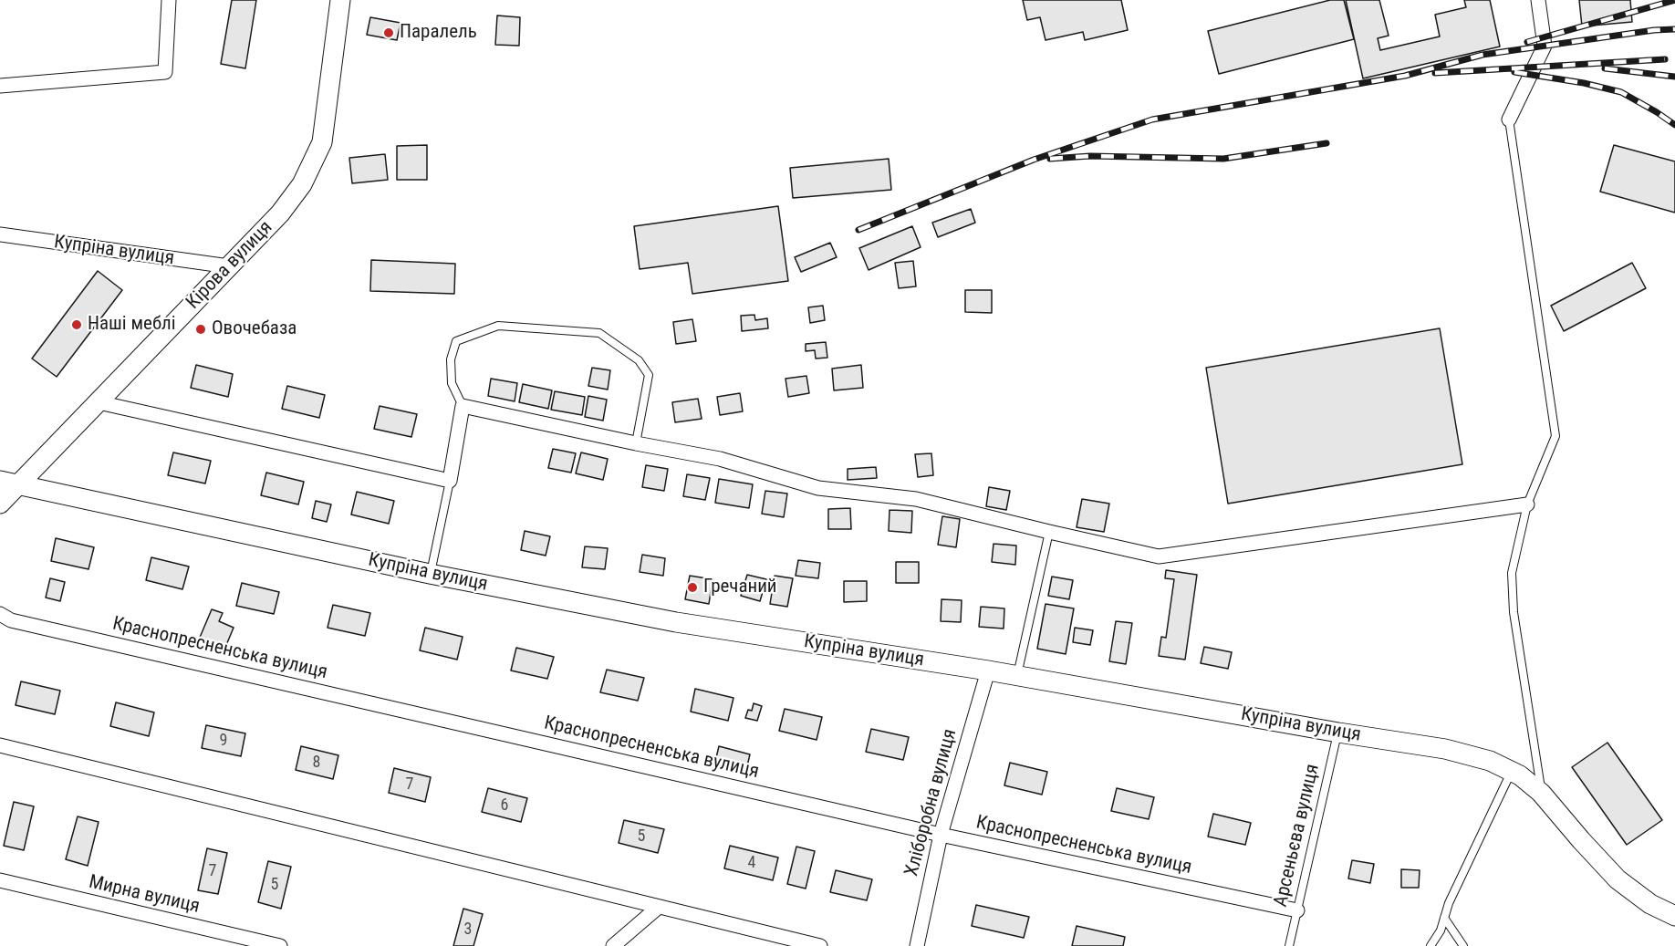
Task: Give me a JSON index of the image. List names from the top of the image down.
{
  "streets": {
    "main road": ["Купріна вулиця", "Кірова вулиця"],
    "street": ["Краснопресненська вулиця", "Хліборобна вулиця", "Мирна вулиця"],
    "lane": ["Арсеньєва вулиця"]
  },
  "crossings": [
    ["Купріна вулиця", "Кірова вулиця"],
    ["Купріна вулиця", "Хліборобна вулиця"],
    ["Купріна вулиця", "Арсеньєва вулиця"],
    ["Краснопресненська вулиця", "Хліборобна вулиця"],
    ["Краснопресненська вулиця", "Арсеньєва вулиця"]
  ],
  "places": [
    "Паралель",
    "Наші меблі",
    "Овочебаза",
    "Гречаний"
  ],
  "house_numbers": [
    "9",
    "8",
    "7",
    "6",
    "5",
    "4",
    "7",
    "5",
    "3"
  ]
}
